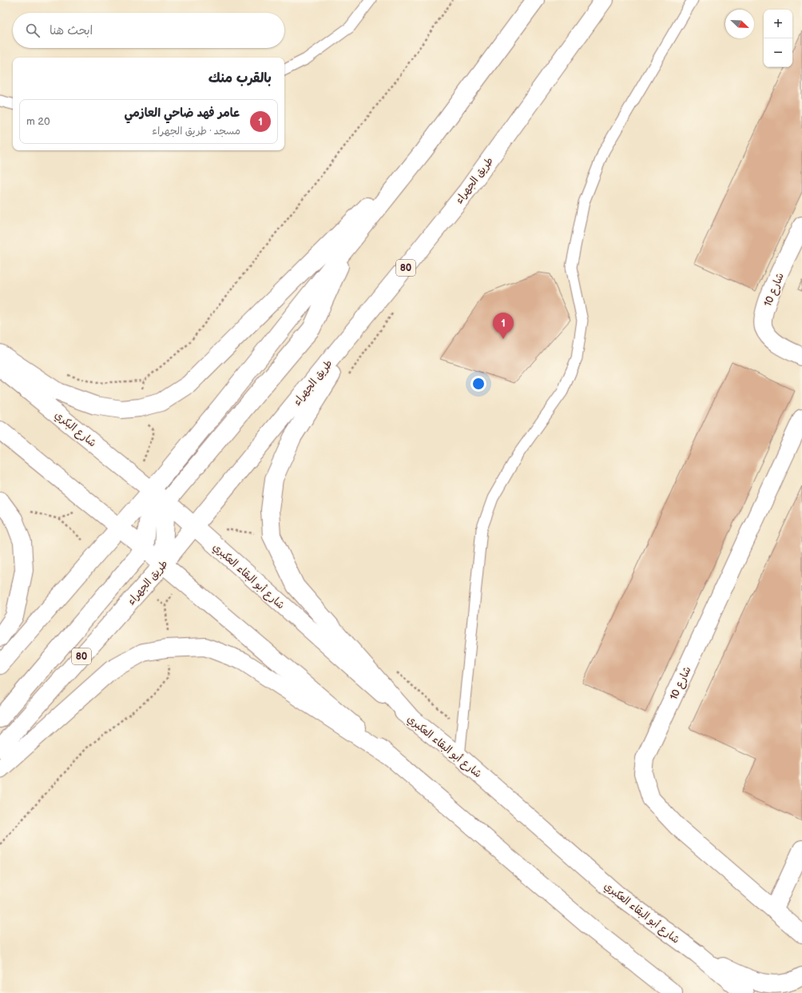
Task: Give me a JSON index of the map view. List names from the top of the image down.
{
  "streets": {
    "main road": [
      "طريق الجهراء",
      "80",
      "شارع 10",
      "شارع البكري",
      "شارع أبو البقاء العكبري"
    ]
  },
  "crossings": [
    ["طريق الجهراء", "شارع أبو البقاء العكبري"],
    ["شارع البكري", "شارع أبو البقاء العكبري"]
  ],
  "north": "bottom right",
  "page": {
    "map_buttons": ["+", "−"],
    "search": "ابحث هنا",
    "heading": "بالقرب منك",
    "list": [
      {
        "mark": "1",
        "name": "عامر فهد ضاحي العازمي",
        "note": "مسجد · طريق الجهراء",
        "value": "20 m"
      }
    ],
    "pins": "1"
  }
}
